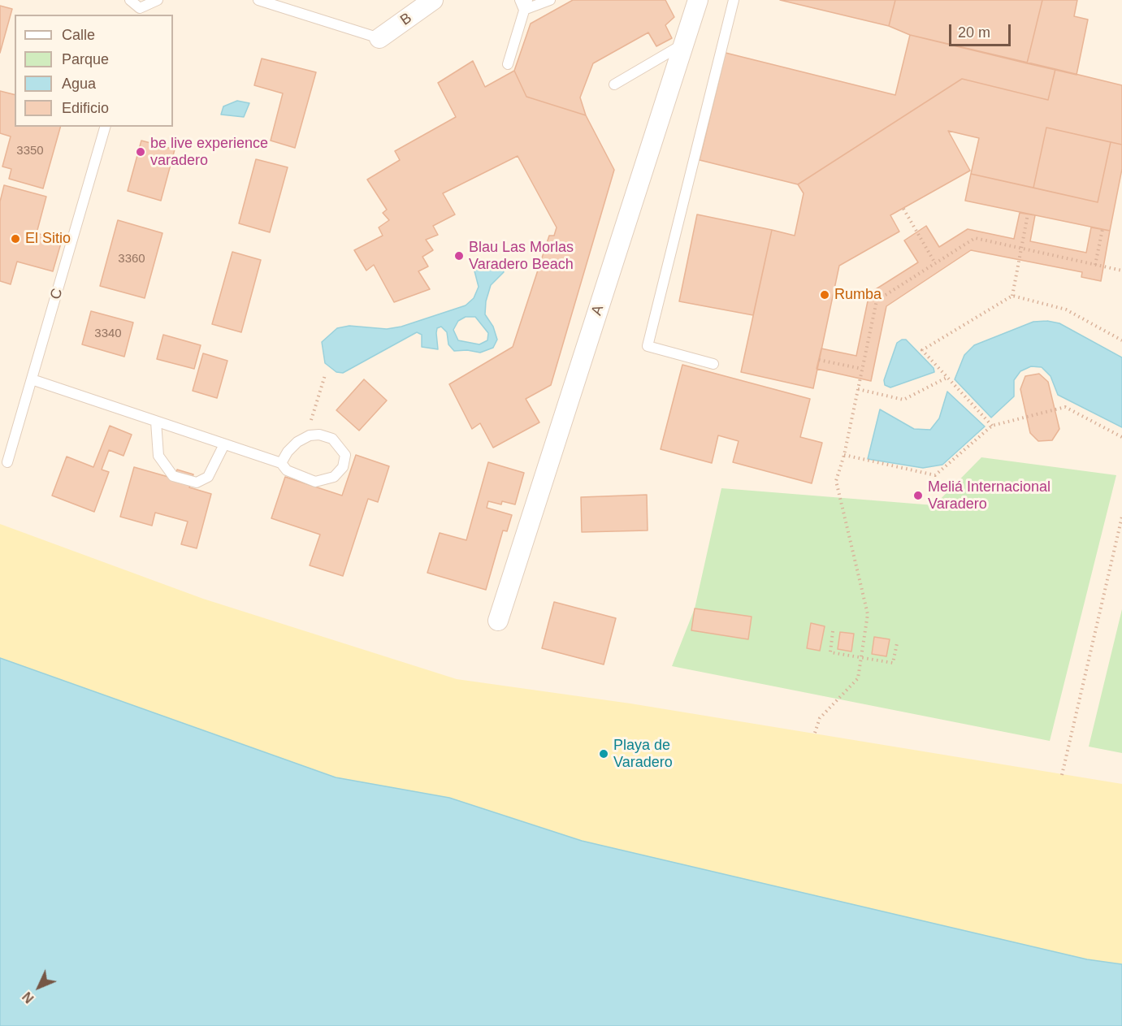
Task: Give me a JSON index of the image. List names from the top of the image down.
{
  "streets": {
    "street": ["B", "A"],
    "lane": ["C"]
  },
  "places": [
    "be live experience varadero",
    "El Sitio",
    "Blau Las Morlas Varadero Beach",
    "Rumba",
    "Meliá Internacional Varadero",
    "Playa de Varadero"
  ],
  "house_numbers": ["3350", "3360", "3340"],
  "legend": [
    "Calle",
    "Parque",
    "Agua",
    "Edificio"
  ],
  "scale_bar": "20 m",
  "north": "bottom left"
}
